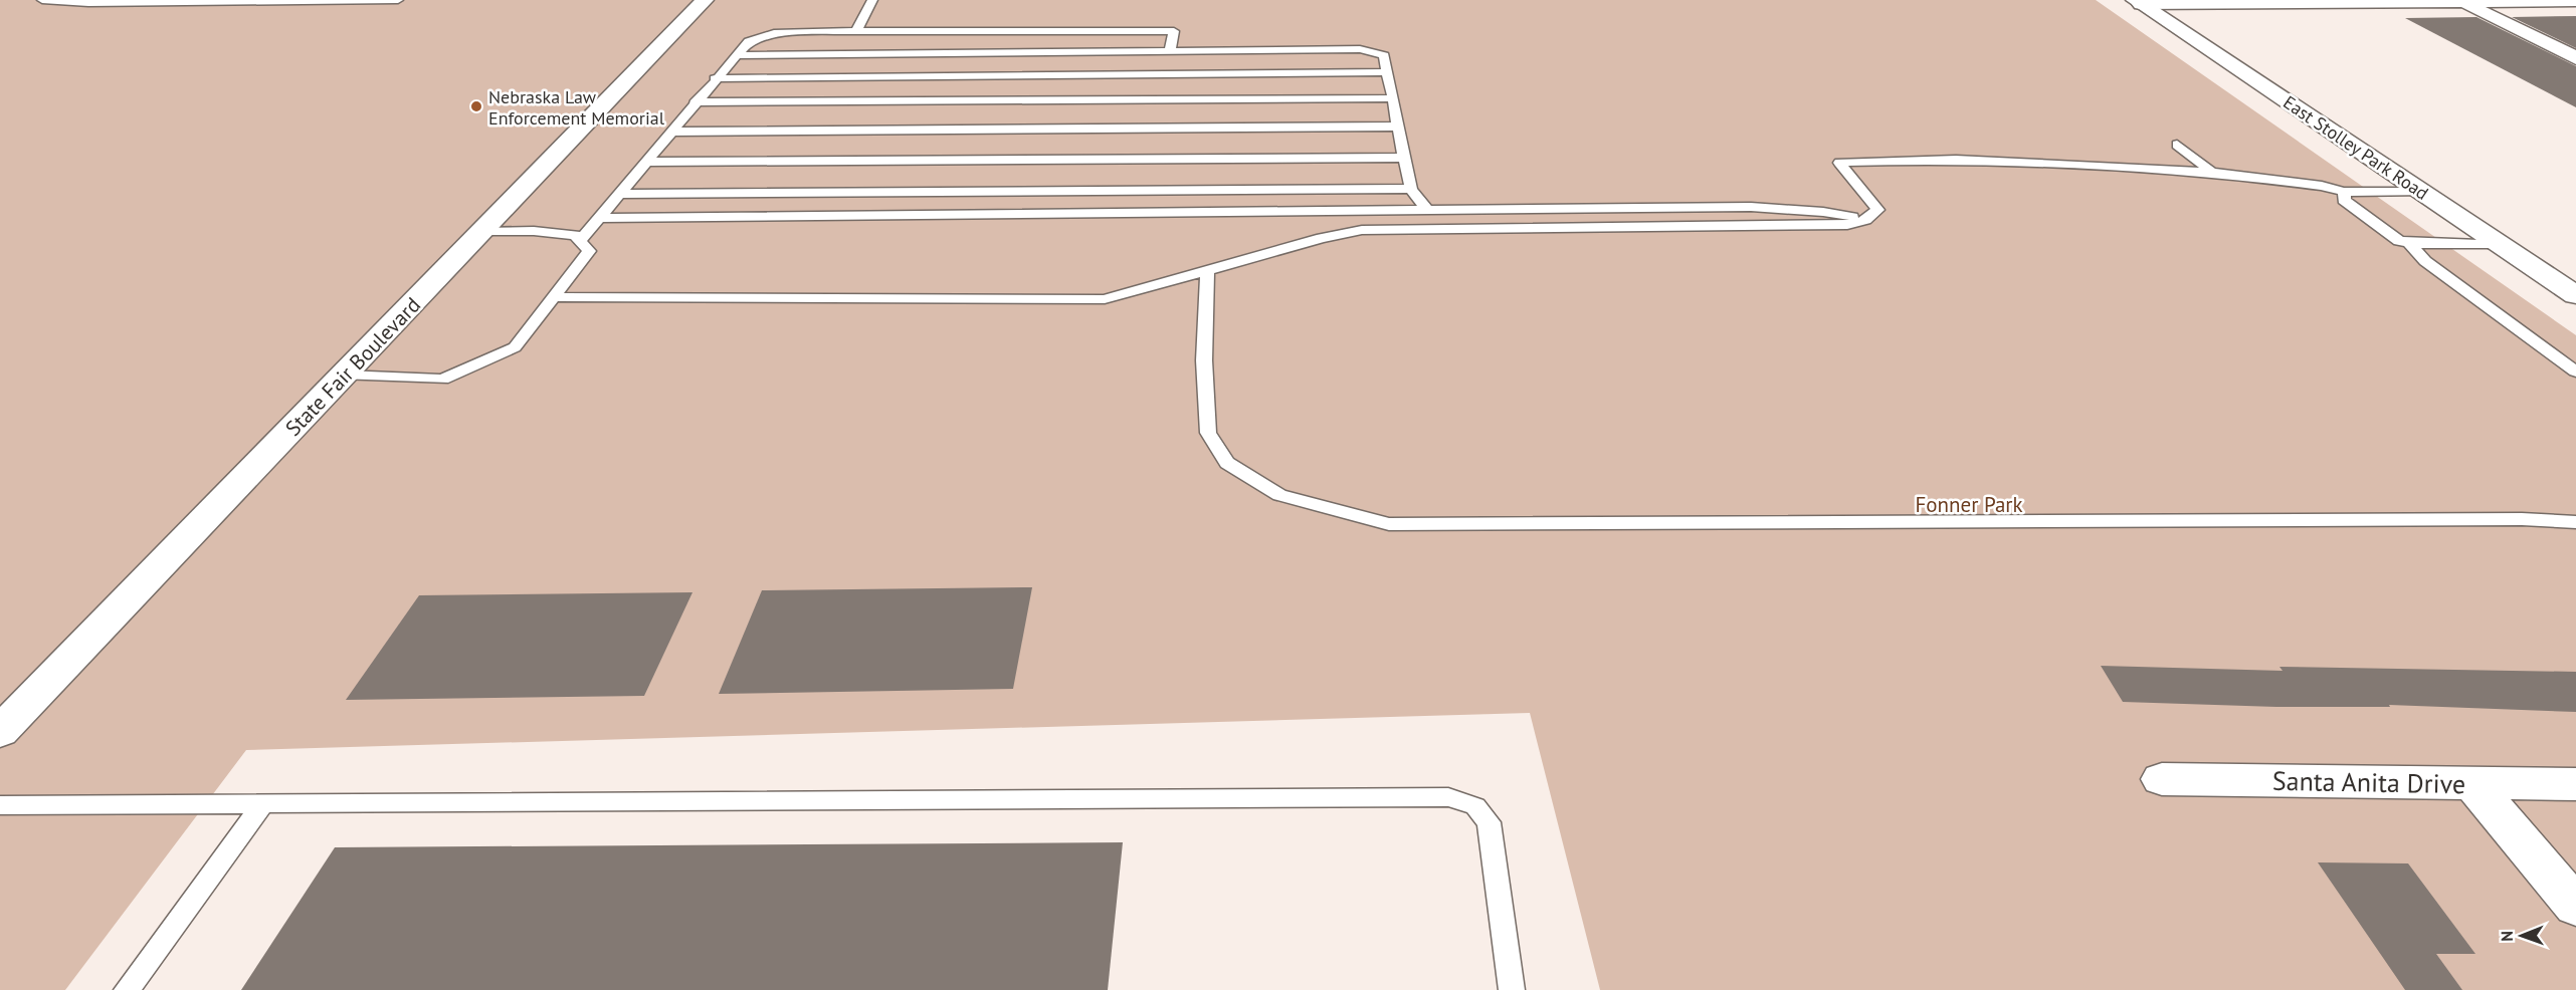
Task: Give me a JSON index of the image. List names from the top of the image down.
{
  "streets": {
    "street": ["East Stolley Park Road", "State Fair Boulevard", "Santa Anita Drive"]
  },
  "parks": ["Fonner Park"],
  "places": ["Nebraska Law Enforcement Memorial"],
  "north": "left"
}
